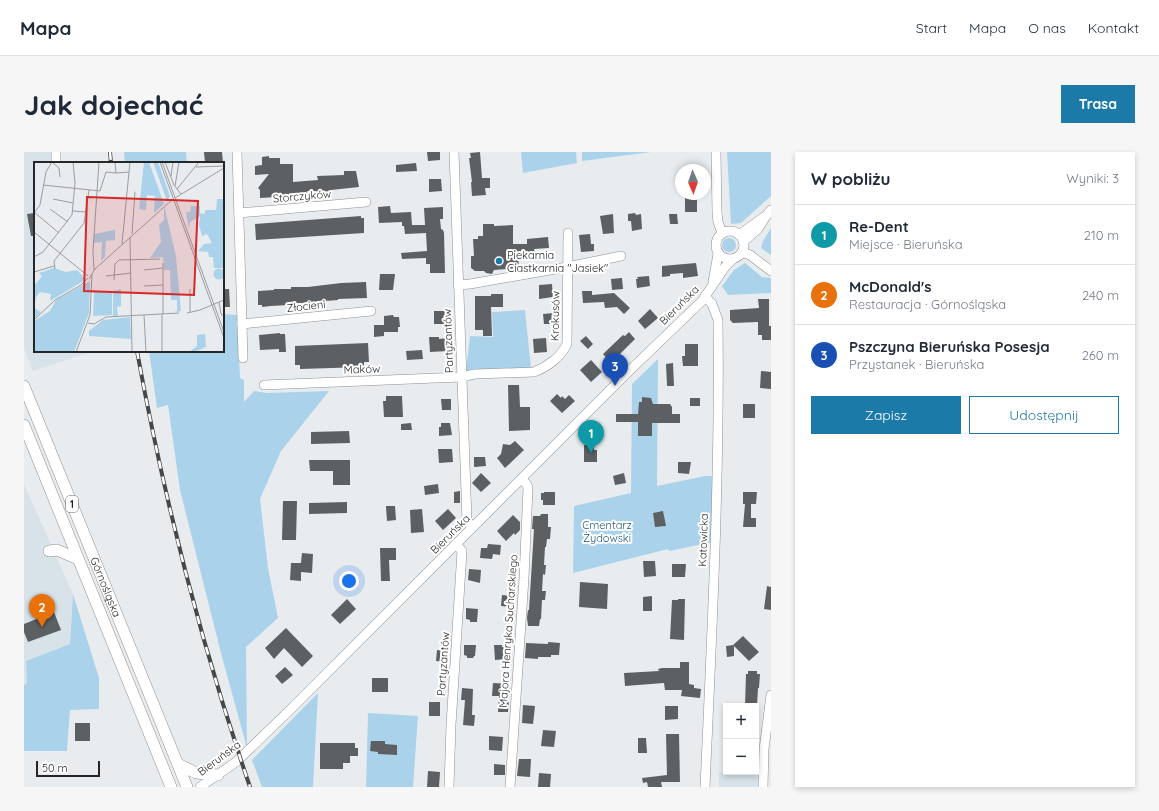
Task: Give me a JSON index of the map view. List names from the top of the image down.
{
  "streets": {
    "main road": ["1", "Górnośląska"],
    "street": [
      "Storczyków",
      "Bieruńska",
      "Złocieni",
      "Krokusów",
      "Partyzantów",
      "Maków",
      "Katowicka",
      "Majora Henryka Sucharskiego"
    ]
  },
  "crossings": [
    ["Bieruńska", "Partyzantów"],
    ["Bieruńska", "Katowicka"],
    ["Bieruńska", "Majora Henryka Sucharskiego"],
    ["Krokusów", "Partyzantów"],
    ["Krokusów", "Maków"],
    ["Partyzantów", "Maków"]
  ],
  "parks": ["Cmentarz Żydowski"],
  "places": ["Piekarnia Ciastkarnia \"Jasiek\""],
  "scale_bar": "50 m",
  "north": "bottom",
  "page": {
    "header": "Mapa",
    "nav": [
      "Start",
      "Mapa",
      "O nas",
      "Kontakt"
    ],
    "buttons": [
      "Trasa",
      ["Zapisz", "Udostępnij"]
    ],
    "title": "Jak dojechać",
    "heading": ["W pobliżu", "Wyniki: 3"],
    "list": [
      {
        "mark": "1",
        "name": "Re-Dent",
        "note": "Miejsce · Bieruńska",
        "value": "210 m"
      },
      {
        "mark": "2",
        "name": "McDonald's",
        "note": "Restauracja · Górnośląska",
        "value": "240 m"
      },
      {
        "mark": "3",
        "name": "Pszczyna Bieruńska Posesja",
        "note": "Przystanek · Bieruńska",
        "value": "260 m"
      }
    ],
    "pins": ["3", "1", "2"],
    "map_buttons": ["+", "−"],
    "scale": "50 m"
  }
}
